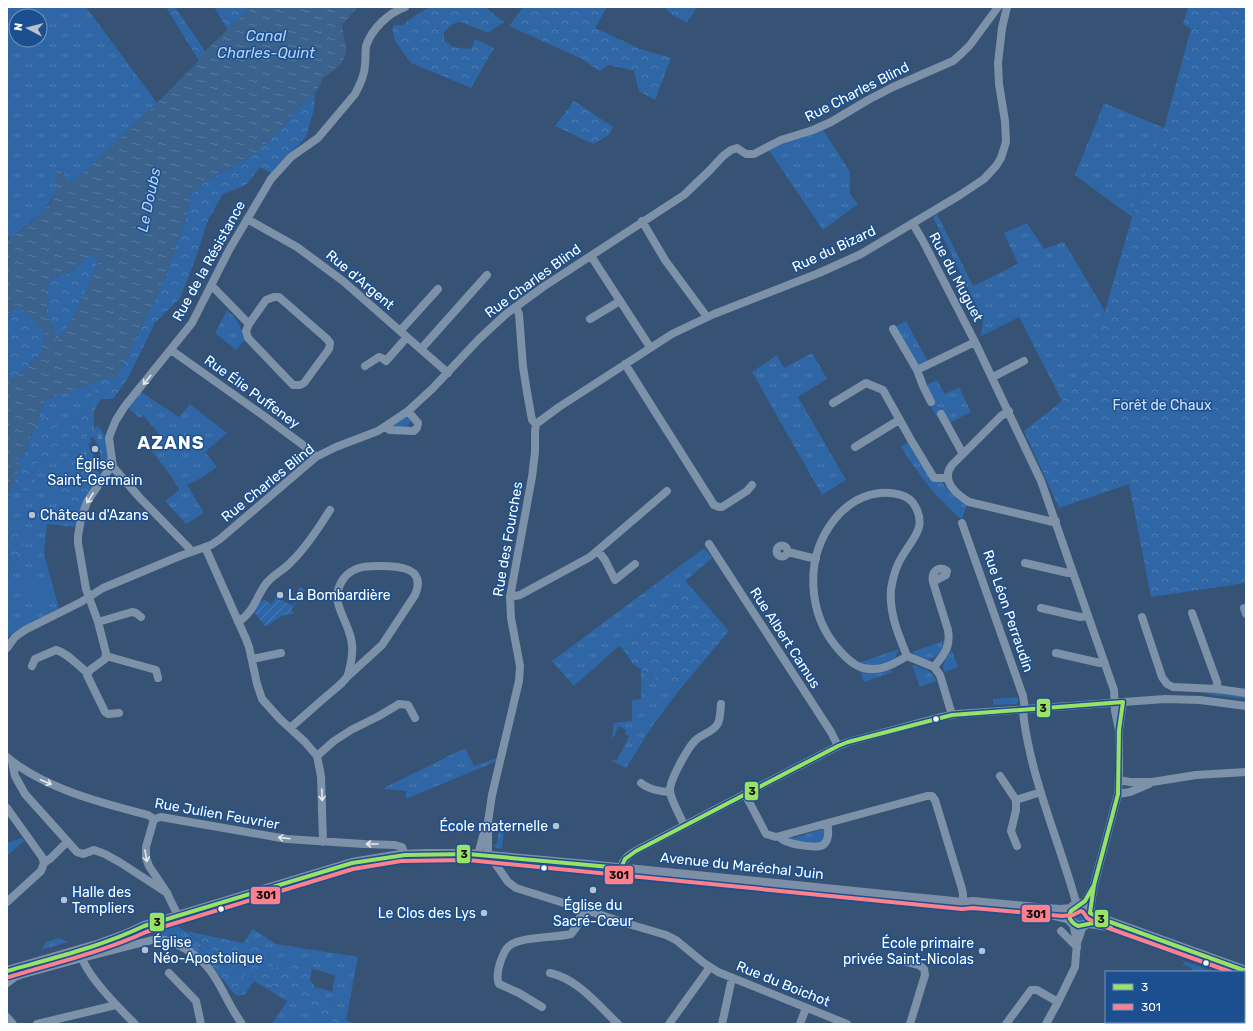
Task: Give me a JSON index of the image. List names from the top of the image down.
{
  "streets": {
    "main road": ["Avenue du Maréchal Juin"],
    "street": [
      "Rue Charles Blind",
      "Rue du Bizard",
      "Rue de la Résistance",
      "Rue du Muguet",
      "Rue d'Argent",
      "Rue Élie Puffeney",
      "Rue des Fourches",
      "Rue Léon Perraudin",
      "Rue Albert Camus",
      "Rue Julien Feuvrier",
      "Rue du Boichot"
    ]
  },
  "crossings": [
    ["Rue Charles Blind", "Rue d'Argent"],
    ["Rue Charles Blind", "Rue Élie Puffeney"],
    ["Rue Charles Blind", "Rue des Fourches"],
    ["Rue du Bizard", "Rue du Muguet"],
    ["Rue du Bizard", "Rue des Fourches"],
    ["Rue de la Résistance", "Rue d'Argent"],
    ["Rue de la Résistance", "Rue Élie Puffeney"],
    ["Rue des Fourches", "Avenue du Maréchal Juin"],
    ["Rue des Fourches", "Rue du Boichot"],
    ["Rue Léon Perraudin", "Avenue du Maréchal Juin"],
    ["Rue Julien Feuvrier", "Avenue du Maréchal Juin"],
    ["Avenue du Maréchal Juin", "Rue du Boichot"]
  ],
  "districts": ["AZANS"],
  "water": ["Canal Charles-Quint", "Le Doubs"],
  "parks": ["Forêt de Chaux"],
  "places": [
    "Église Saint-Germain",
    "Château d'Azans",
    "La Bombardière",
    "École maternelle",
    "Église du Sacré-Cœur",
    "Halle des Templiers",
    "Le Clos des Lys",
    "Église Néo-Apostolique",
    "École primaire privée Saint-Nicolas"
  ],
  "lines": ["transit line 3", "transit line 301"],
  "legend": ["3", "301"],
  "north": "left"
}
